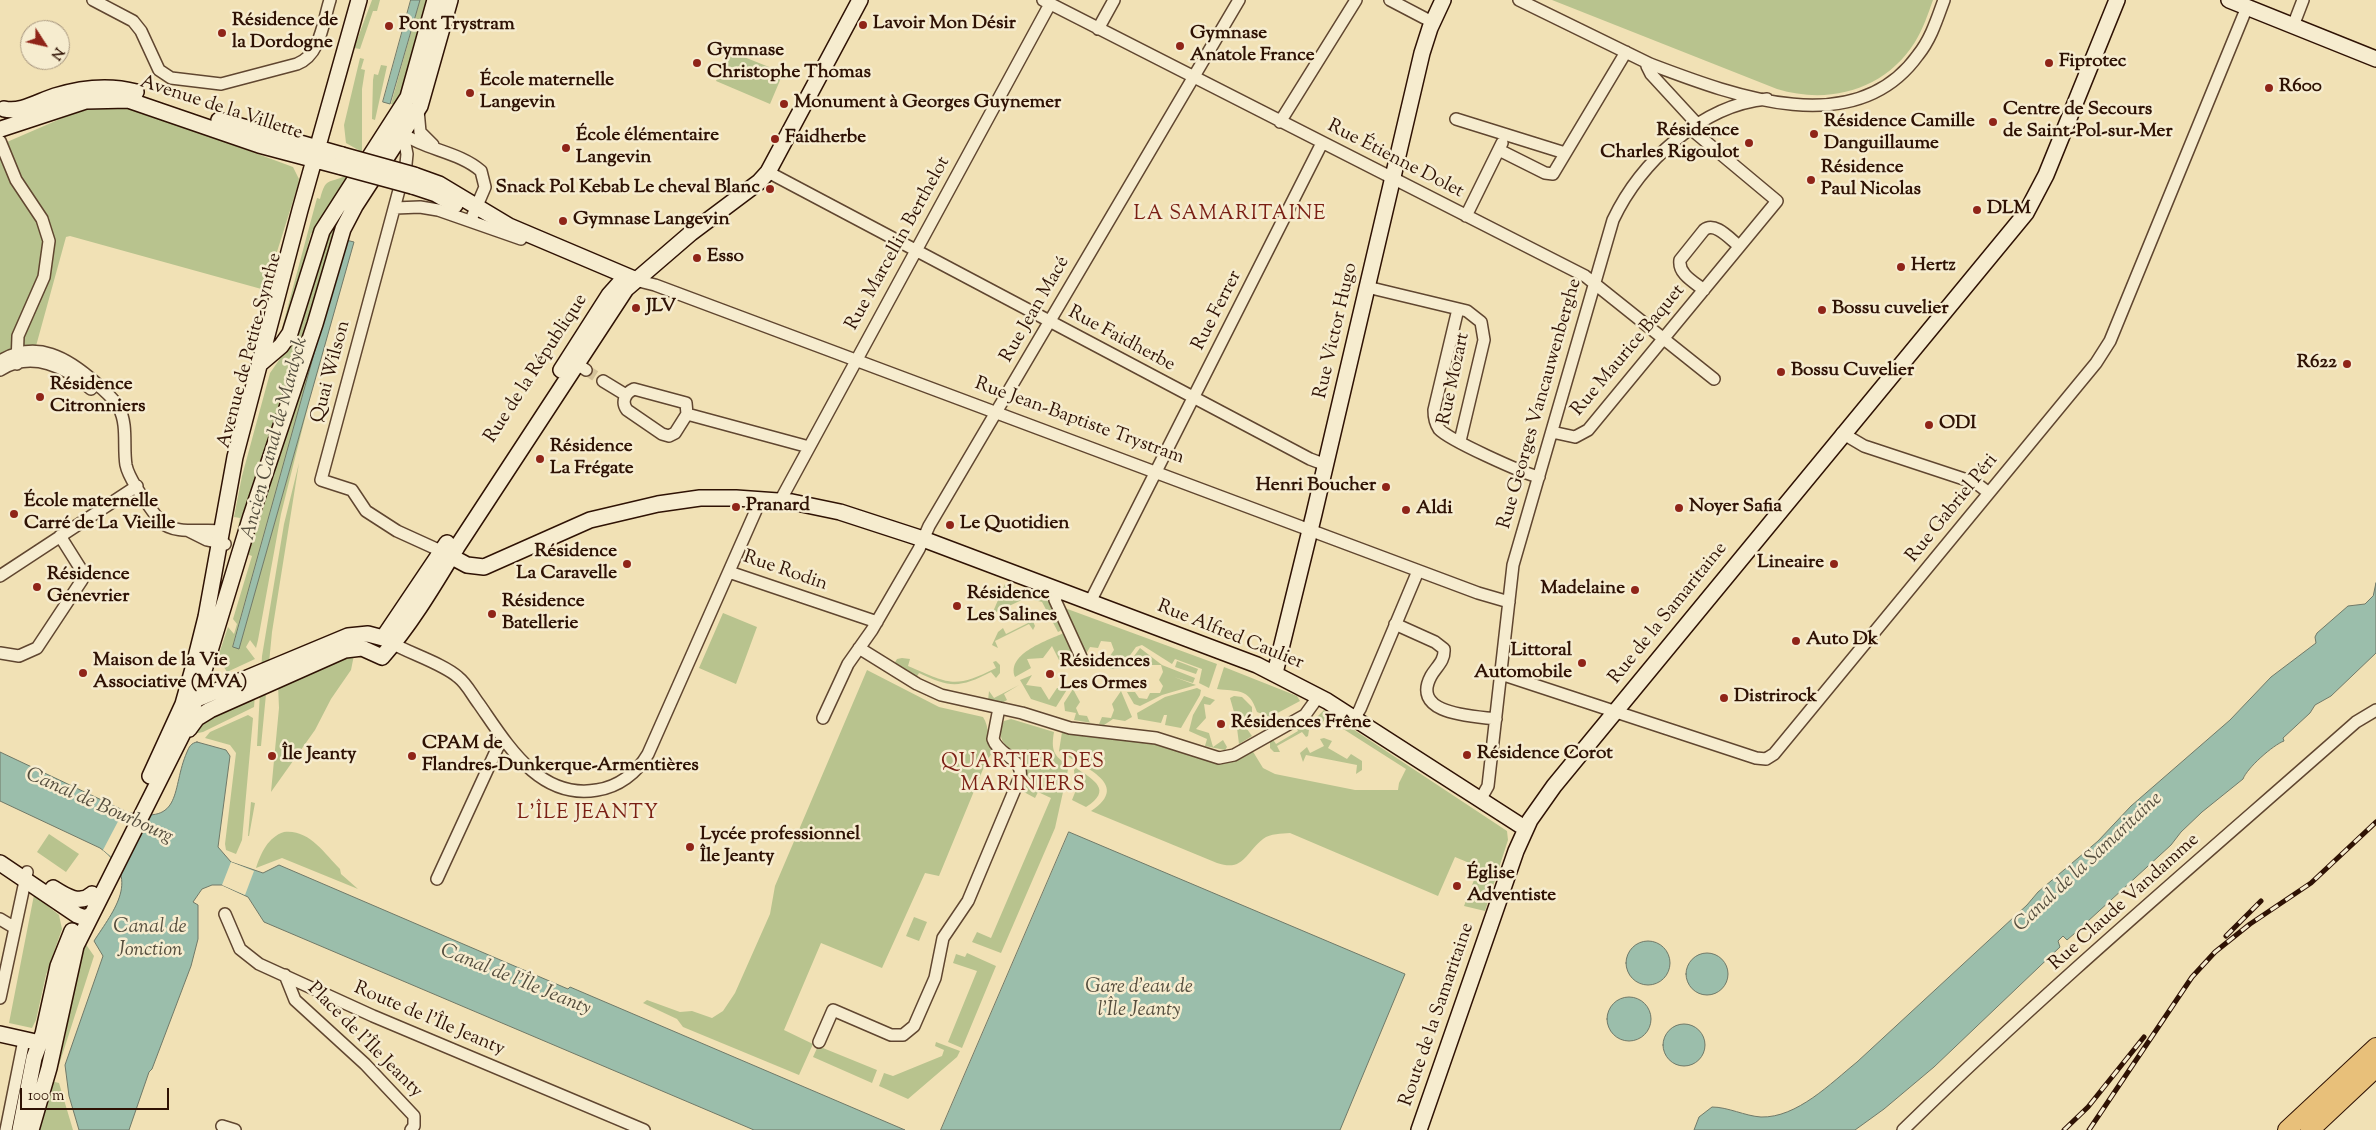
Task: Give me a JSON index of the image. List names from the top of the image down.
{
  "streets": {
    "street": [
      "Avenue de la Villette",
      "Rue Étienne Dolet",
      "Rue Marcellin Berthelot",
      "Rue Jean Macé",
      "Rue Ferrer",
      "Rue Victor Hugo",
      "Rue Faidherbe",
      "Avenue de Petite-Synthe",
      "Rue Maurice Baquet",
      "Rue de la République",
      "Quai Wilson",
      "Rue Mozart",
      "Rue Georges Vancauwenberghe",
      "Rue Jean-Baptiste Trystram",
      "Rue Gabriel Péri",
      "Rue Rodin",
      "Rue de la Samaritaine",
      "Rue Alfred Caulier",
      "Rue Claude Vandamme",
      "Route de la Samaritaine",
      "Route de l'Île Jeanty",
      "Place de l'Île Jeanty"
    ]
  },
  "crossings": [
    ["Avenue de la Villette", "Avenue de Petite-Synthe"],
    ["Avenue de la Villette", "Rue Jean-Baptiste Trystram"],
    ["Rue Étienne Dolet", "Rue Marcellin Berthelot"],
    ["Rue Étienne Dolet", "Rue Jean Macé"],
    ["Rue Étienne Dolet", "Rue Ferrer"],
    ["Rue Étienne Dolet", "Rue Victor Hugo"],
    ["Rue Étienne Dolet", "Rue Maurice Baquet"],
    ["Rue Étienne Dolet", "Rue Georges Vancauwenberghe"],
    ["Rue Marcellin Berthelot", "Rue Faidherbe"],
    ["Rue Marcellin Berthelot", "Rue Jean-Baptiste Trystram"],
    ["Rue Marcellin Berthelot", "Rue Alfred Caulier"],
    ["Rue Jean Macé", "Rue Faidherbe"],
    ["Rue Jean Macé", "Rue Jean-Baptiste Trystram"],
    ["Rue Jean Macé", "Rue Rodin"],
    ["Rue Jean Macé", "Rue Alfred Caulier"],
    ["Rue Ferrer", "Rue Faidherbe"],
    ["Rue Ferrer", "Rue Jean-Baptiste Trystram"],
    ["Rue Ferrer", "Rue Alfred Caulier"],
    ["Rue Victor Hugo", "Rue Faidherbe"],
    ["Rue Victor Hugo", "Rue Mozart"],
    ["Rue Victor Hugo", "Rue Jean-Baptiste Trystram"],
    ["Rue Victor Hugo", "Rue Alfred Caulier"],
    ["Rue Faidherbe", "Rue de la République"],
    ["Avenue de Petite-Synthe", "Rue Jean-Baptiste Trystram"],
    ["Rue Maurice Baquet", "Rue Georges Vancauwenberghe"],
    ["Rue de la République", "Quai Wilson"],
    ["Rue de la République", "Rue Jean-Baptiste Trystram"],
    ["Rue de la République", "Rue Alfred Caulier"],
    ["Quai Wilson", "Rue Jean-Baptiste Trystram"],
    ["Quai Wilson", "Rue Alfred Caulier"],
    ["Rue Mozart", "Rue Georges Vancauwenberghe"],
    ["Rue Georges Vancauwenberghe", "Rue Jean-Baptiste Trystram"],
    ["Rue Georges Vancauwenberghe", "Rue Gabriel Péri"],
    ["Rue Georges Vancauwenberghe", "Rue Alfred Caulier"],
    ["Rue Gabriel Péri", "Rue de la Samaritaine"],
    ["Rue Rodin", "Rue Alfred Caulier"],
    ["Rue de la Samaritaine", "Rue Alfred Caulier"],
    ["Rue de la Samaritaine", "Route de la Samaritaine"],
    ["Rue Alfred Caulier", "Route de la Samaritaine"],
    ["Route de l'Île Jeanty", "Place de l'Île Jeanty"]
  ],
  "districts": ["LA SAMARITAINE", "QUARTIER DES MARINIERS", "L'ÎLE JEANTY"],
  "water": [
    "Ancien Canal de Mardyck",
    "Canal de Bourbourg",
    "Canal de la Samaritaine",
    "Canal de Jonction",
    "Canal de l'Île Jeanty",
    "Gare d'eau de l'Île Jeanty"
  ],
  "places": [
    "Lavoir Mon Désir",
    "Pont Trystram",
    "Résidence de la Dordogne",
    "Gymnase Anatole France",
    "Gymnase Christophe Thomas",
    "Fiprotec",
    "R600",
    "École maternelle Langevin",
    "Monument à Georges Guynemer",
    "Centre de Secours de Saint-Pol-sur-Mer",
    "Résidence Camille Danguillaume",
    "Faidherbe",
    "Résidence Charles Rigoulot",
    "École élémentaire Langevin",
    "Résidence Paul Nicolas",
    "Snack Pol Kebab Le cheval Blanc",
    "DLM",
    "Gymnase Langevin",
    "Esso",
    "Hertz",
    "JLV",
    "Bossu cuvelier",
    "R622",
    "Bossu Cuvelier",
    "Résidence Citronniers",
    "ODI",
    "Résidence La Frégate",
    "Henri Boucher",
    "Pranard",
    "Noyer Safia",
    "Aldi",
    "École maternelle Carré de La Vieille",
    "Le Quotidien",
    "Résidence La Caravelle",
    "Lineaire",
    "Résidence Genevrier",
    "Madelaine",
    "Résidence Les Salines",
    "Résidence Batellerie",
    "Auto Dk",
    "Littoral Automobile",
    "Maison de la Vie Associative (MVA)",
    "Résidences Les Ormes",
    "Distrirock",
    "Résidences Frêne",
    "Résidence Corot",
    "Île Jeanty",
    "CPAM de Flandres-Dunkerque-Armentières",
    "Lycée professionnel Île Jeanty",
    "Église Adventiste"
  ],
  "scale_bar": "100 m",
  "north": "bottom right"
}
